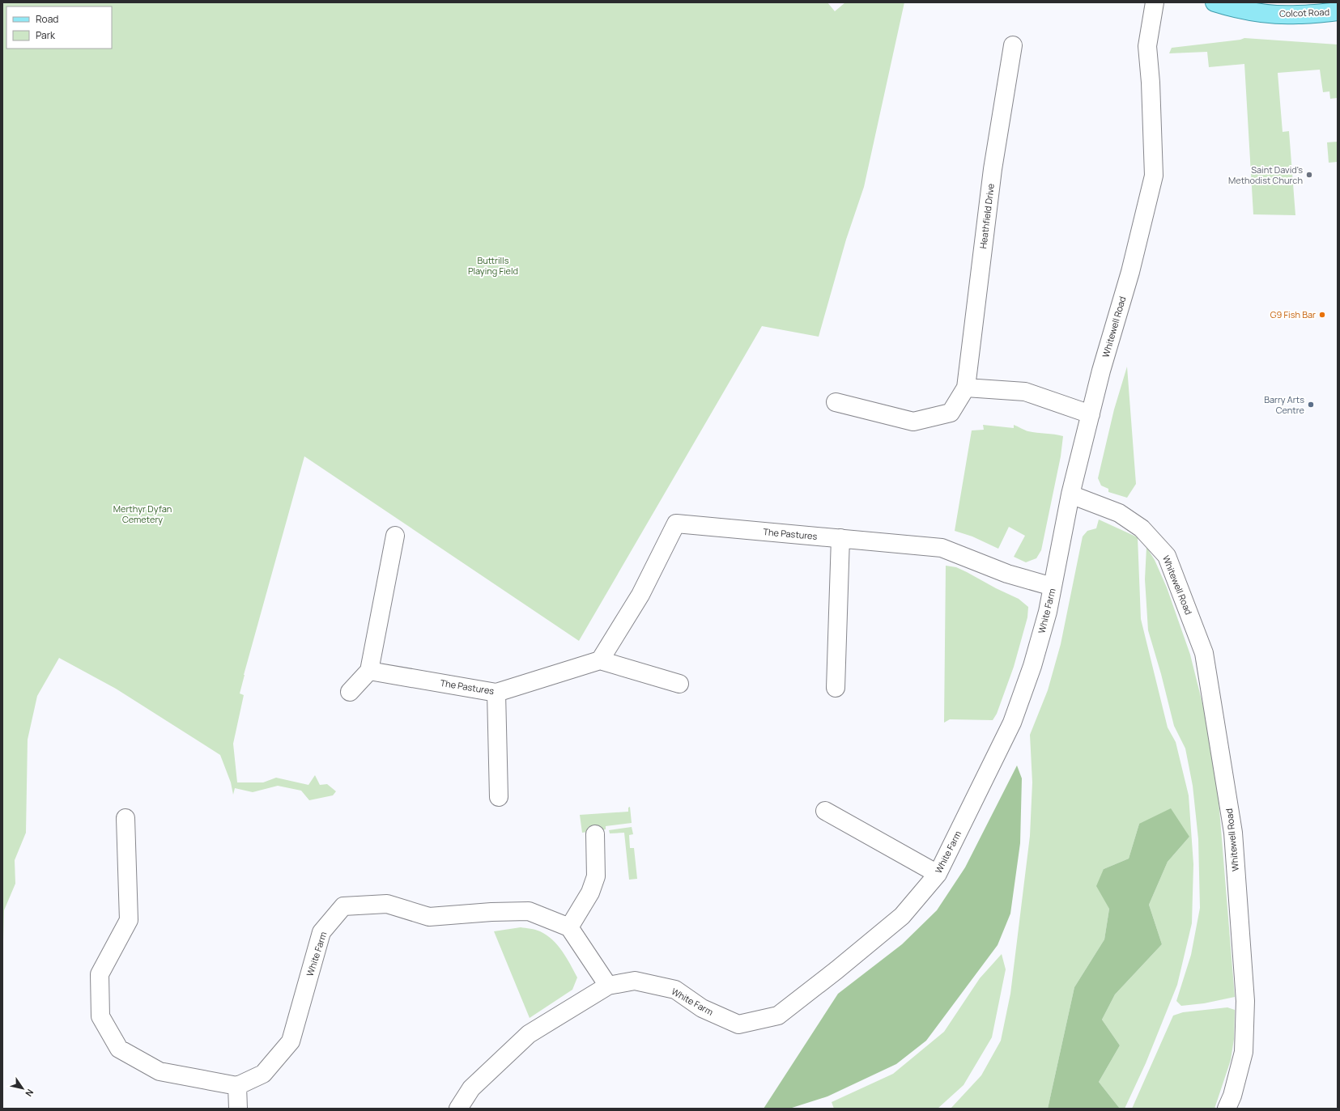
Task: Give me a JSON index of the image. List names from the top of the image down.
{
  "streets": {
    "main road": ["Colcot Road"],
    "street": [
      "Heathfield Drive",
      "Whitewell Road",
      "The Pastures",
      "White Farm"
    ]
  },
  "crossings": [
    ["Whitewell Road", "White Farm"],
    ["The Pastures", "White Farm"]
  ],
  "parks": ["Buttrills Playing Field", "Merthyr Dyfan Cemetery"],
  "places": ["Saint David's Methodist Church", "G9 Fish Bar", "Barry Arts Centre"],
  "legend": ["Road", "Park"],
  "north": "bottom right"
}
